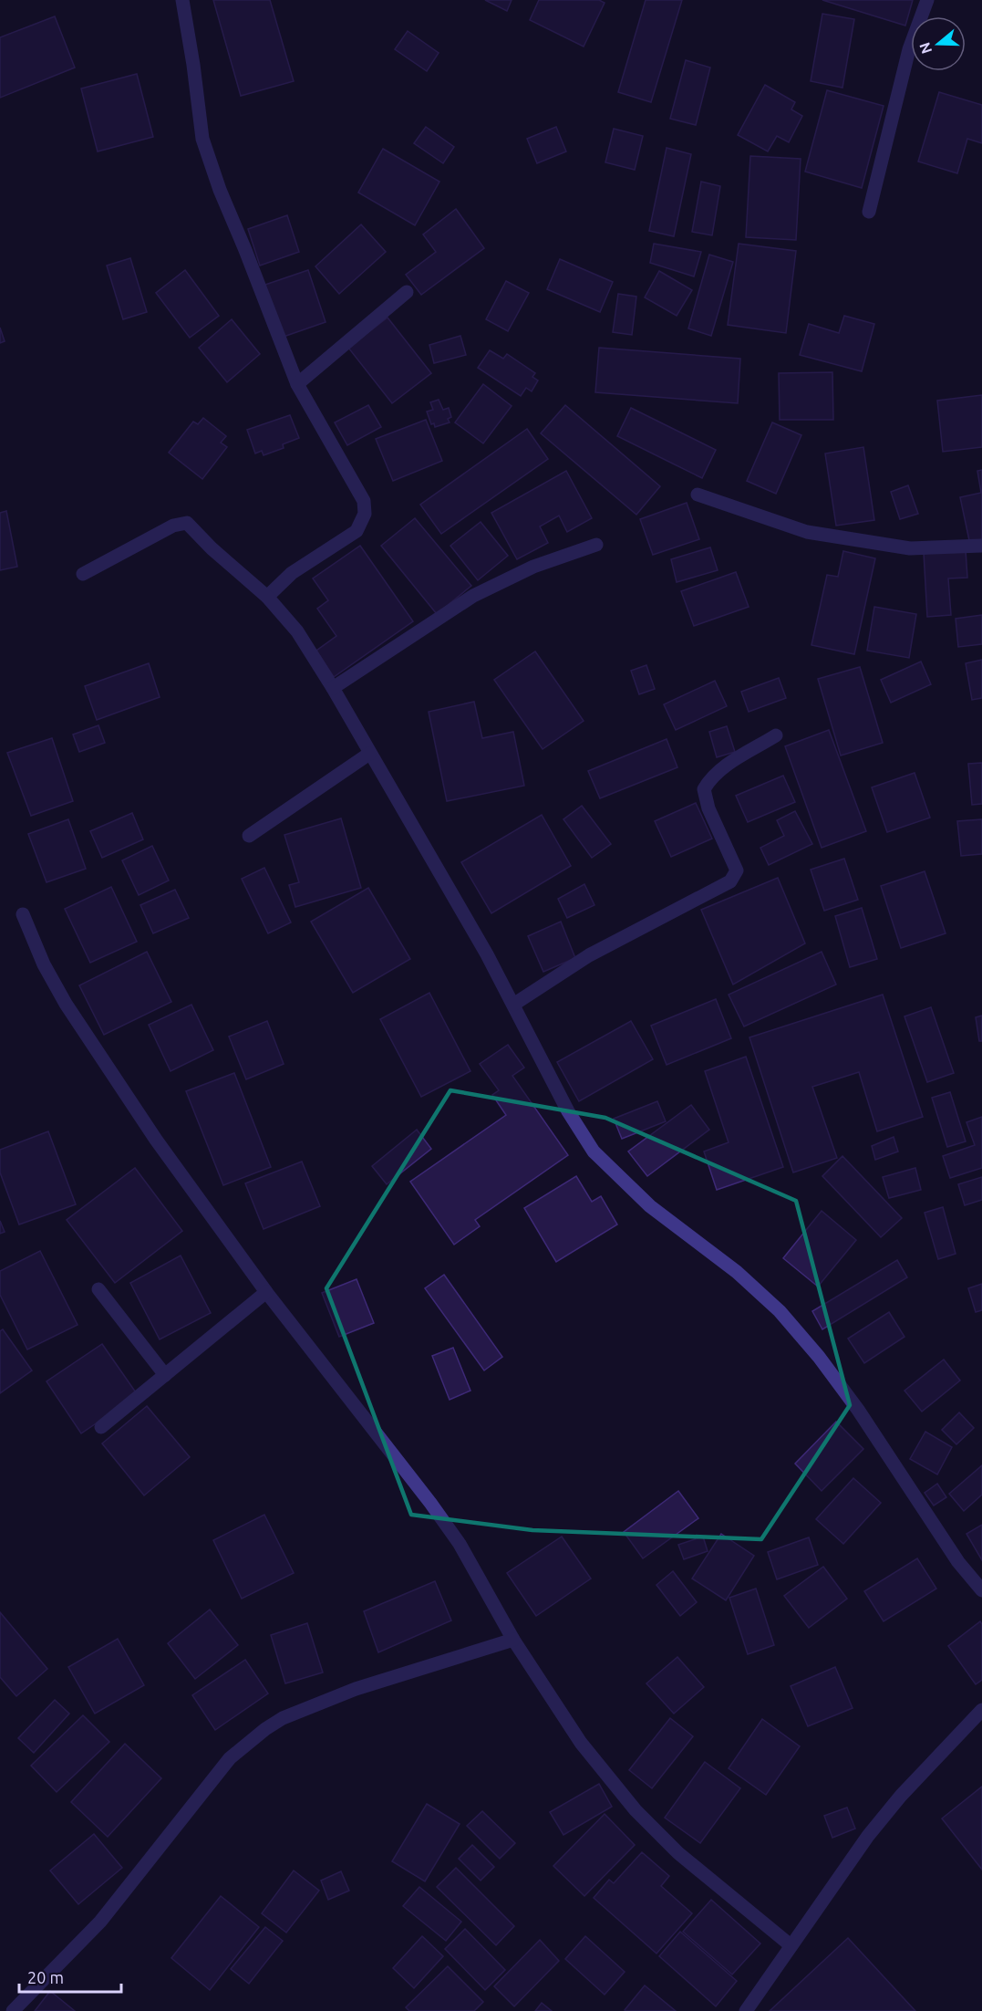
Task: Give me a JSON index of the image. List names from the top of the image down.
{
  "scale_bar": "20 m",
  "north": "left"
}
